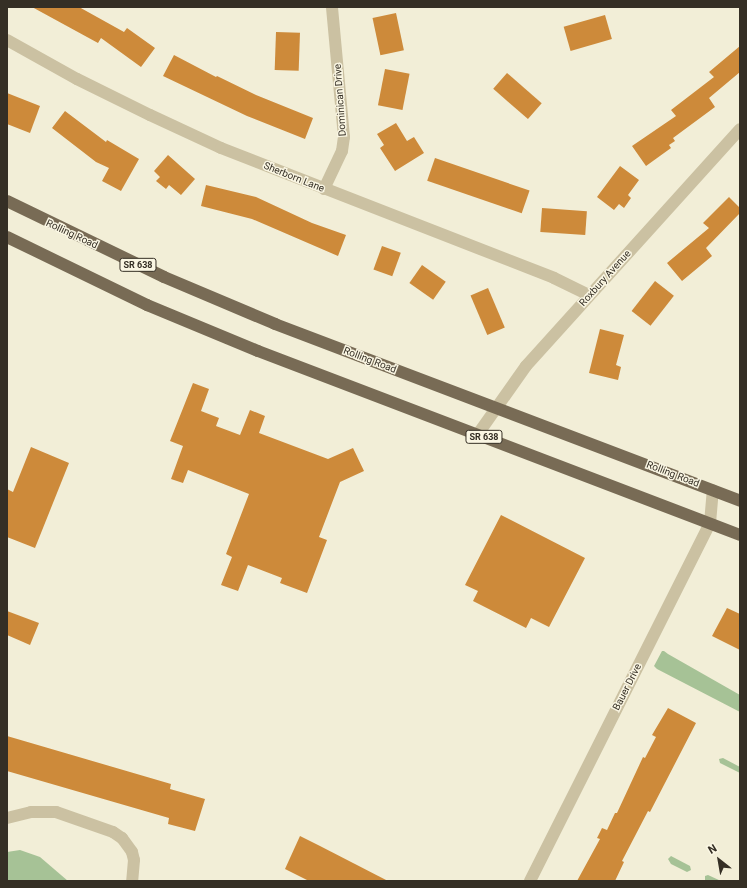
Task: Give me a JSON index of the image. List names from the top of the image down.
{
  "streets": {
    "main road": ["Rolling Road", "SR 638"],
    "street": [
      "Dominican Drive",
      "Sherborn Lane",
      "Roxbury Avenue",
      "Bauer Drive"
    ]
  },
  "crossings": [
    ["Dominican Drive", "Sherborn Lane"],
    ["Sherborn Lane", "Roxbury Avenue"],
    ["Rolling Road", "Roxbury Avenue"],
    ["Rolling Road", "Bauer Drive"],
    ["SR 638", "Roxbury Avenue"],
    ["SR 638", "Bauer Drive"]
  ],
  "north": "top left"
}
